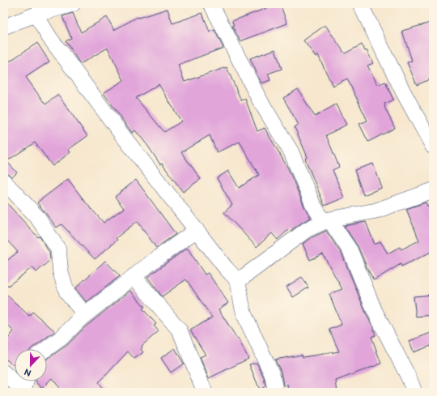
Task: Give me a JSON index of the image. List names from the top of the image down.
{
  "north": "bottom"
}
